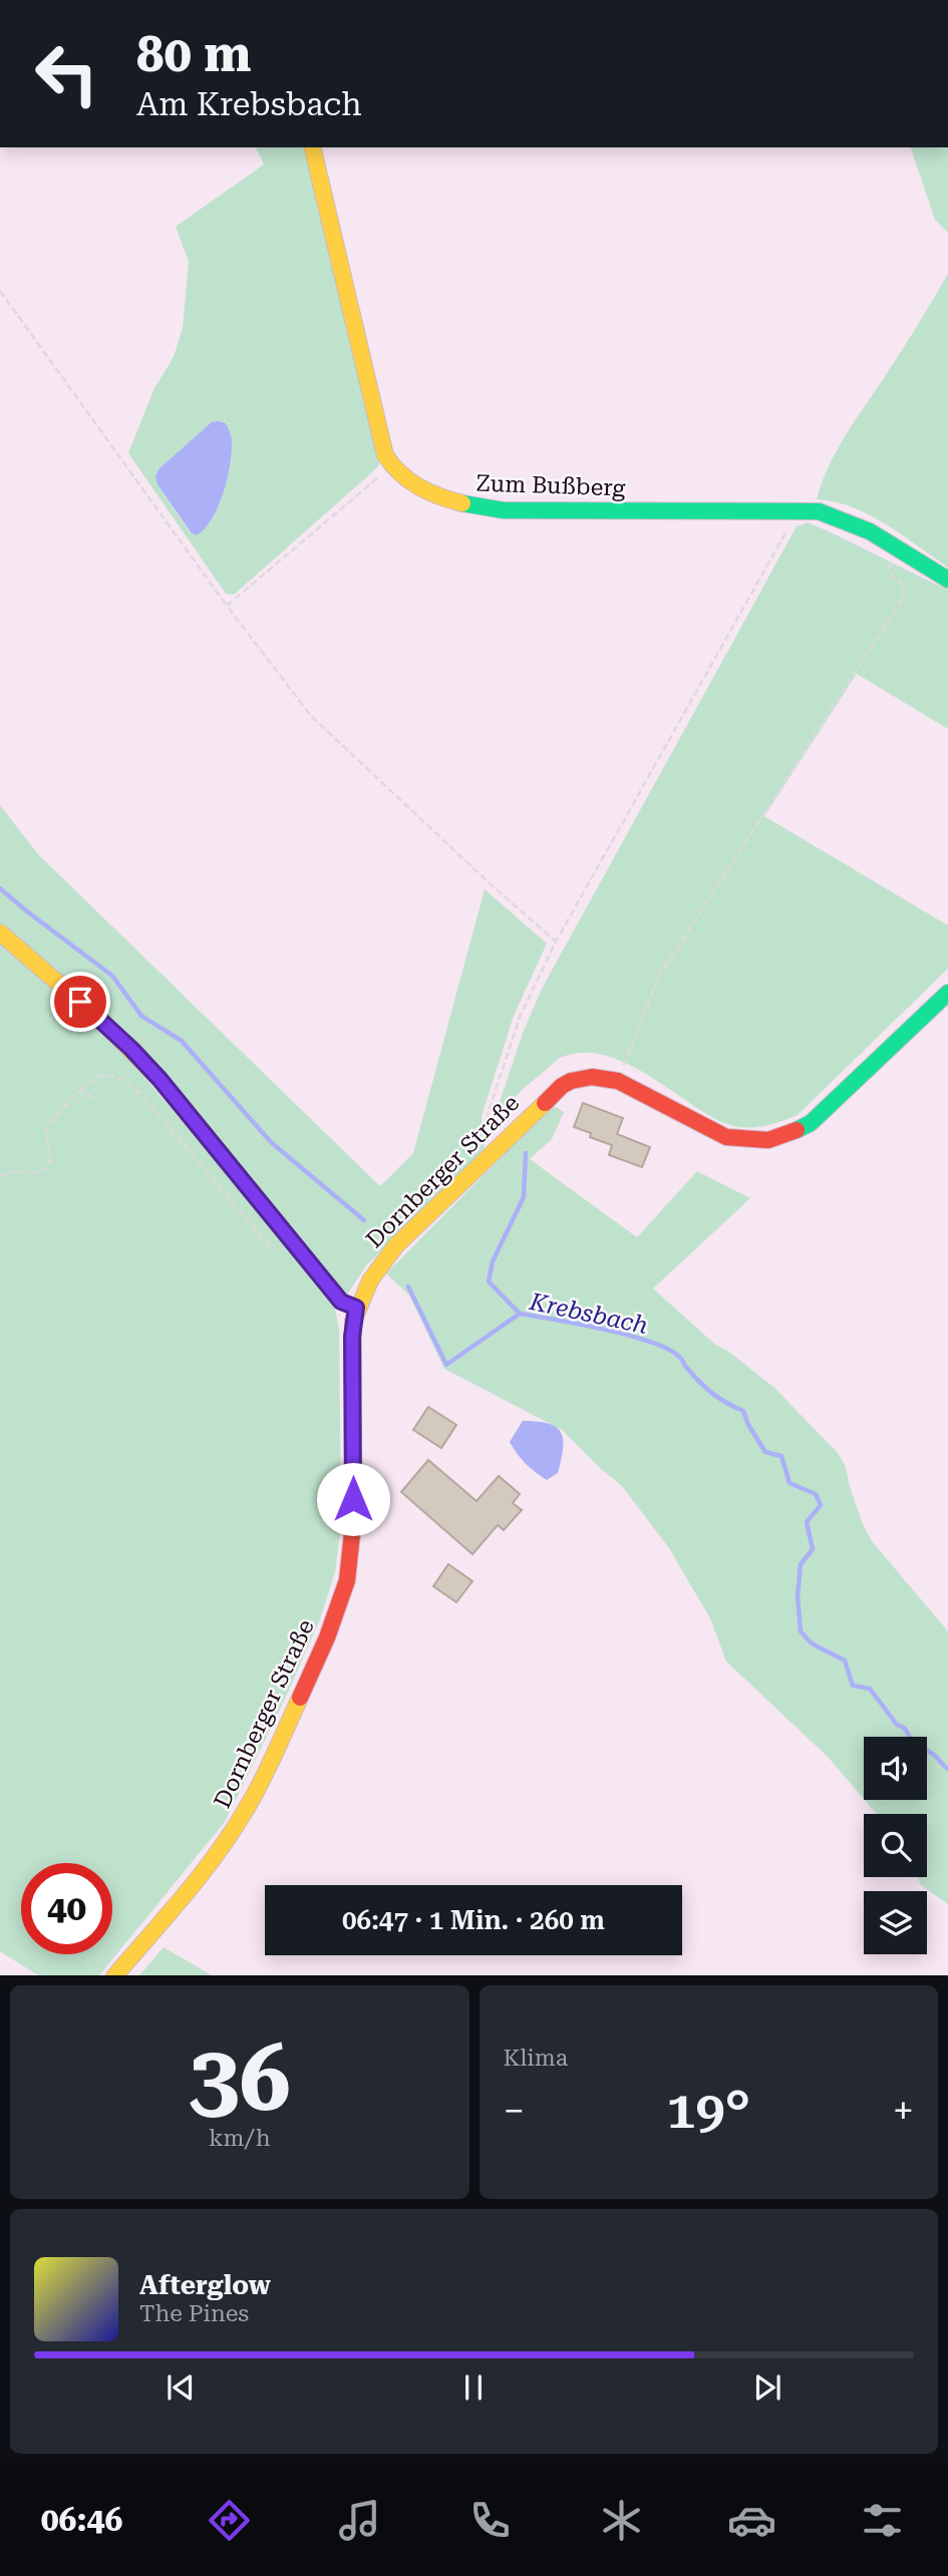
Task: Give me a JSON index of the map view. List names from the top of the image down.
{
  "streets": {
    "street": ["Zum Bußberg", "Dornberger Straße"]
  },
  "water": ["Krebsbach"],
  "page": {
    "turn": ["80 m", "Am Krebsbach"],
    "limit": "40",
    "trip": "06:47 · 1 Min. · 260 m",
    "tile": [
      ["36", "km/h"],
      "Klima"
    ],
    "heat": ["−", "19°", "+"],
    "song": ["Afterglow", "The Pines"],
    "tabs": "06:46"
  }
}
